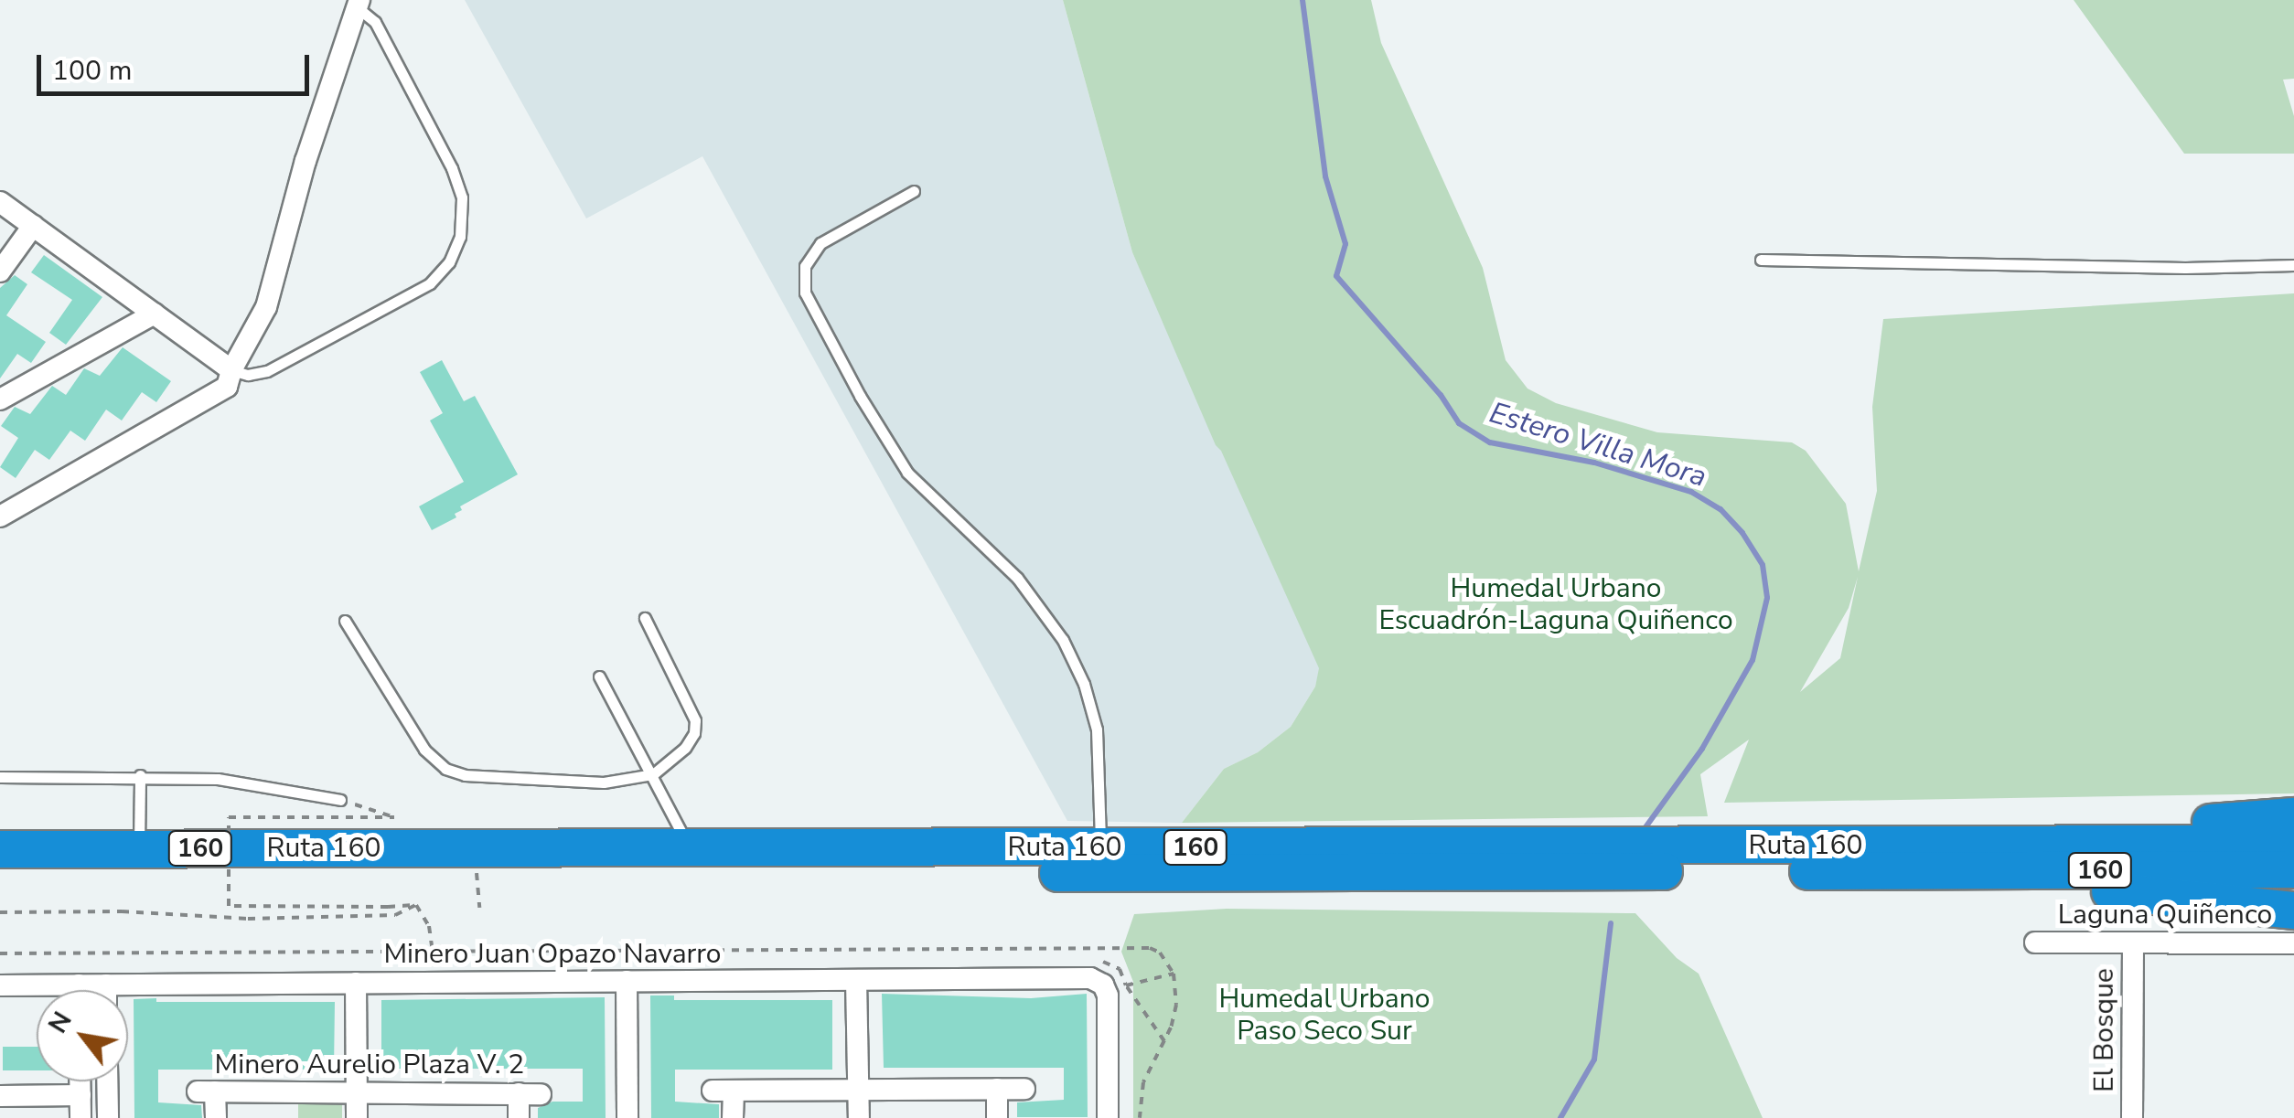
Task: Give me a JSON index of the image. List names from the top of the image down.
{
  "streets": {
    "highway": ["Ruta 160", "160"],
    "street": [
      "Laguna Quiñenco",
      "Minero Juan Opazo Navarro",
      "El Bosque",
      "Minero Aurelio Plaza V. 2"
    ]
  },
  "crossings": [
    ["Laguna Quiñenco", "El Bosque"]
  ],
  "water": ["Estero Villa Mora"],
  "parks": ["Humedal Urbano Escuadrón-Laguna Quiñenco", "Humedal Urbano Paso Seco Sur"],
  "scale_bar": "100 m",
  "north": "top left"
}
